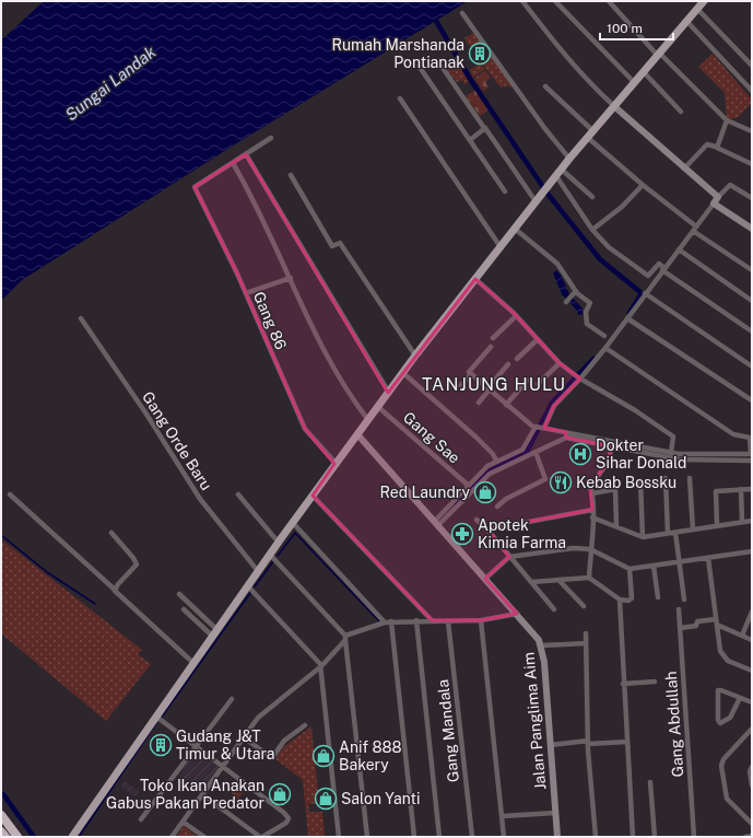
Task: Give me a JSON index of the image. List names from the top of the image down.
{
  "streets": {
    "street": [
      "Gang 86",
      "Gang Sae",
      "Gang Orde Baru",
      "Jalan Panglima Aim",
      "Gang Abdullah",
      "Gang Mandala"
    ]
  },
  "districts": ["TANJUNG HULU"],
  "water": ["Sungai Landak"],
  "places": {
    "building": ["Rumah Marshanda Pontianak", "Gudang J&T Timur & Utara"],
    "hospital": ["Dokter Sihar Donald"],
    "restaurant": ["Kebab Bossku"],
    "shop": [
      "Red Laundry",
      "Anif 888 Bakery",
      "Toko Ikan Anakan Gabus Pakan Predator",
      "Salon Yanti"
    ],
    "pharmacy": ["Apotek Kimia Farma"]
  },
  "scale_bar": "100 m"
}
